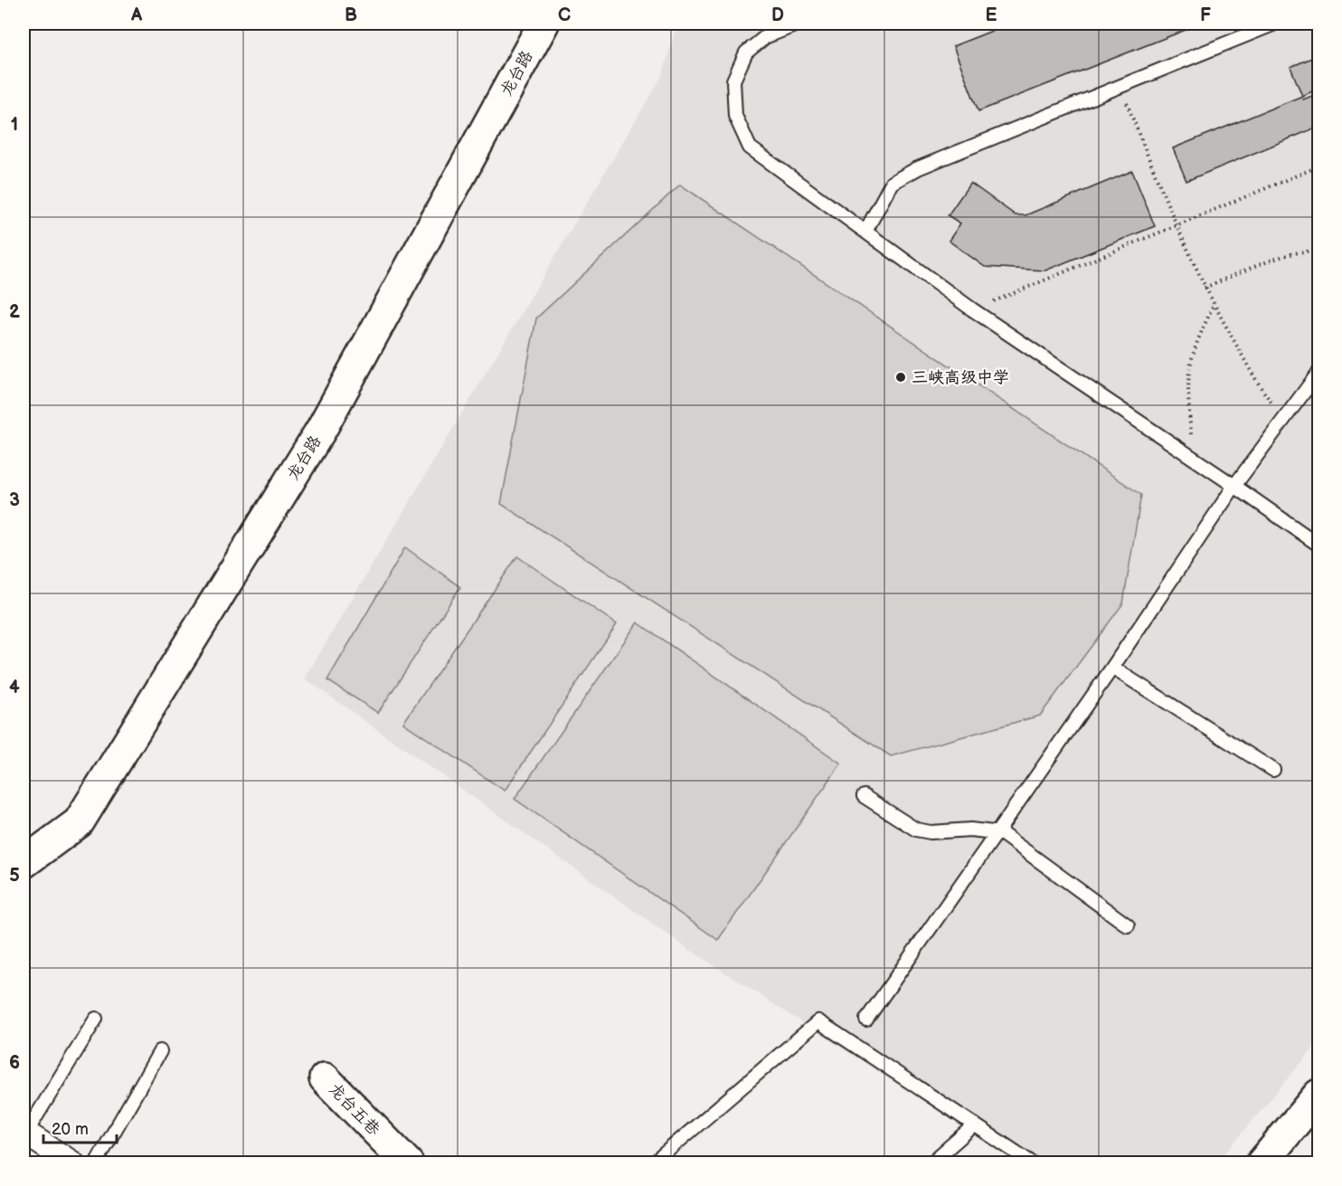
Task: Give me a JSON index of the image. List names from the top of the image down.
{
  "streets": {
    "street": ["龙台路", "龙台五巷"]
  },
  "places": ["三峡高级中学"],
  "scale_bar": "20 m",
  "grid": {
    "columns": [
      "A",
      "B",
      "C",
      "D",
      "E",
      "F"
    ],
    "rows": [
      "1",
      "2",
      "3",
      "4",
      "5",
      "6"
    ]
  }
}
